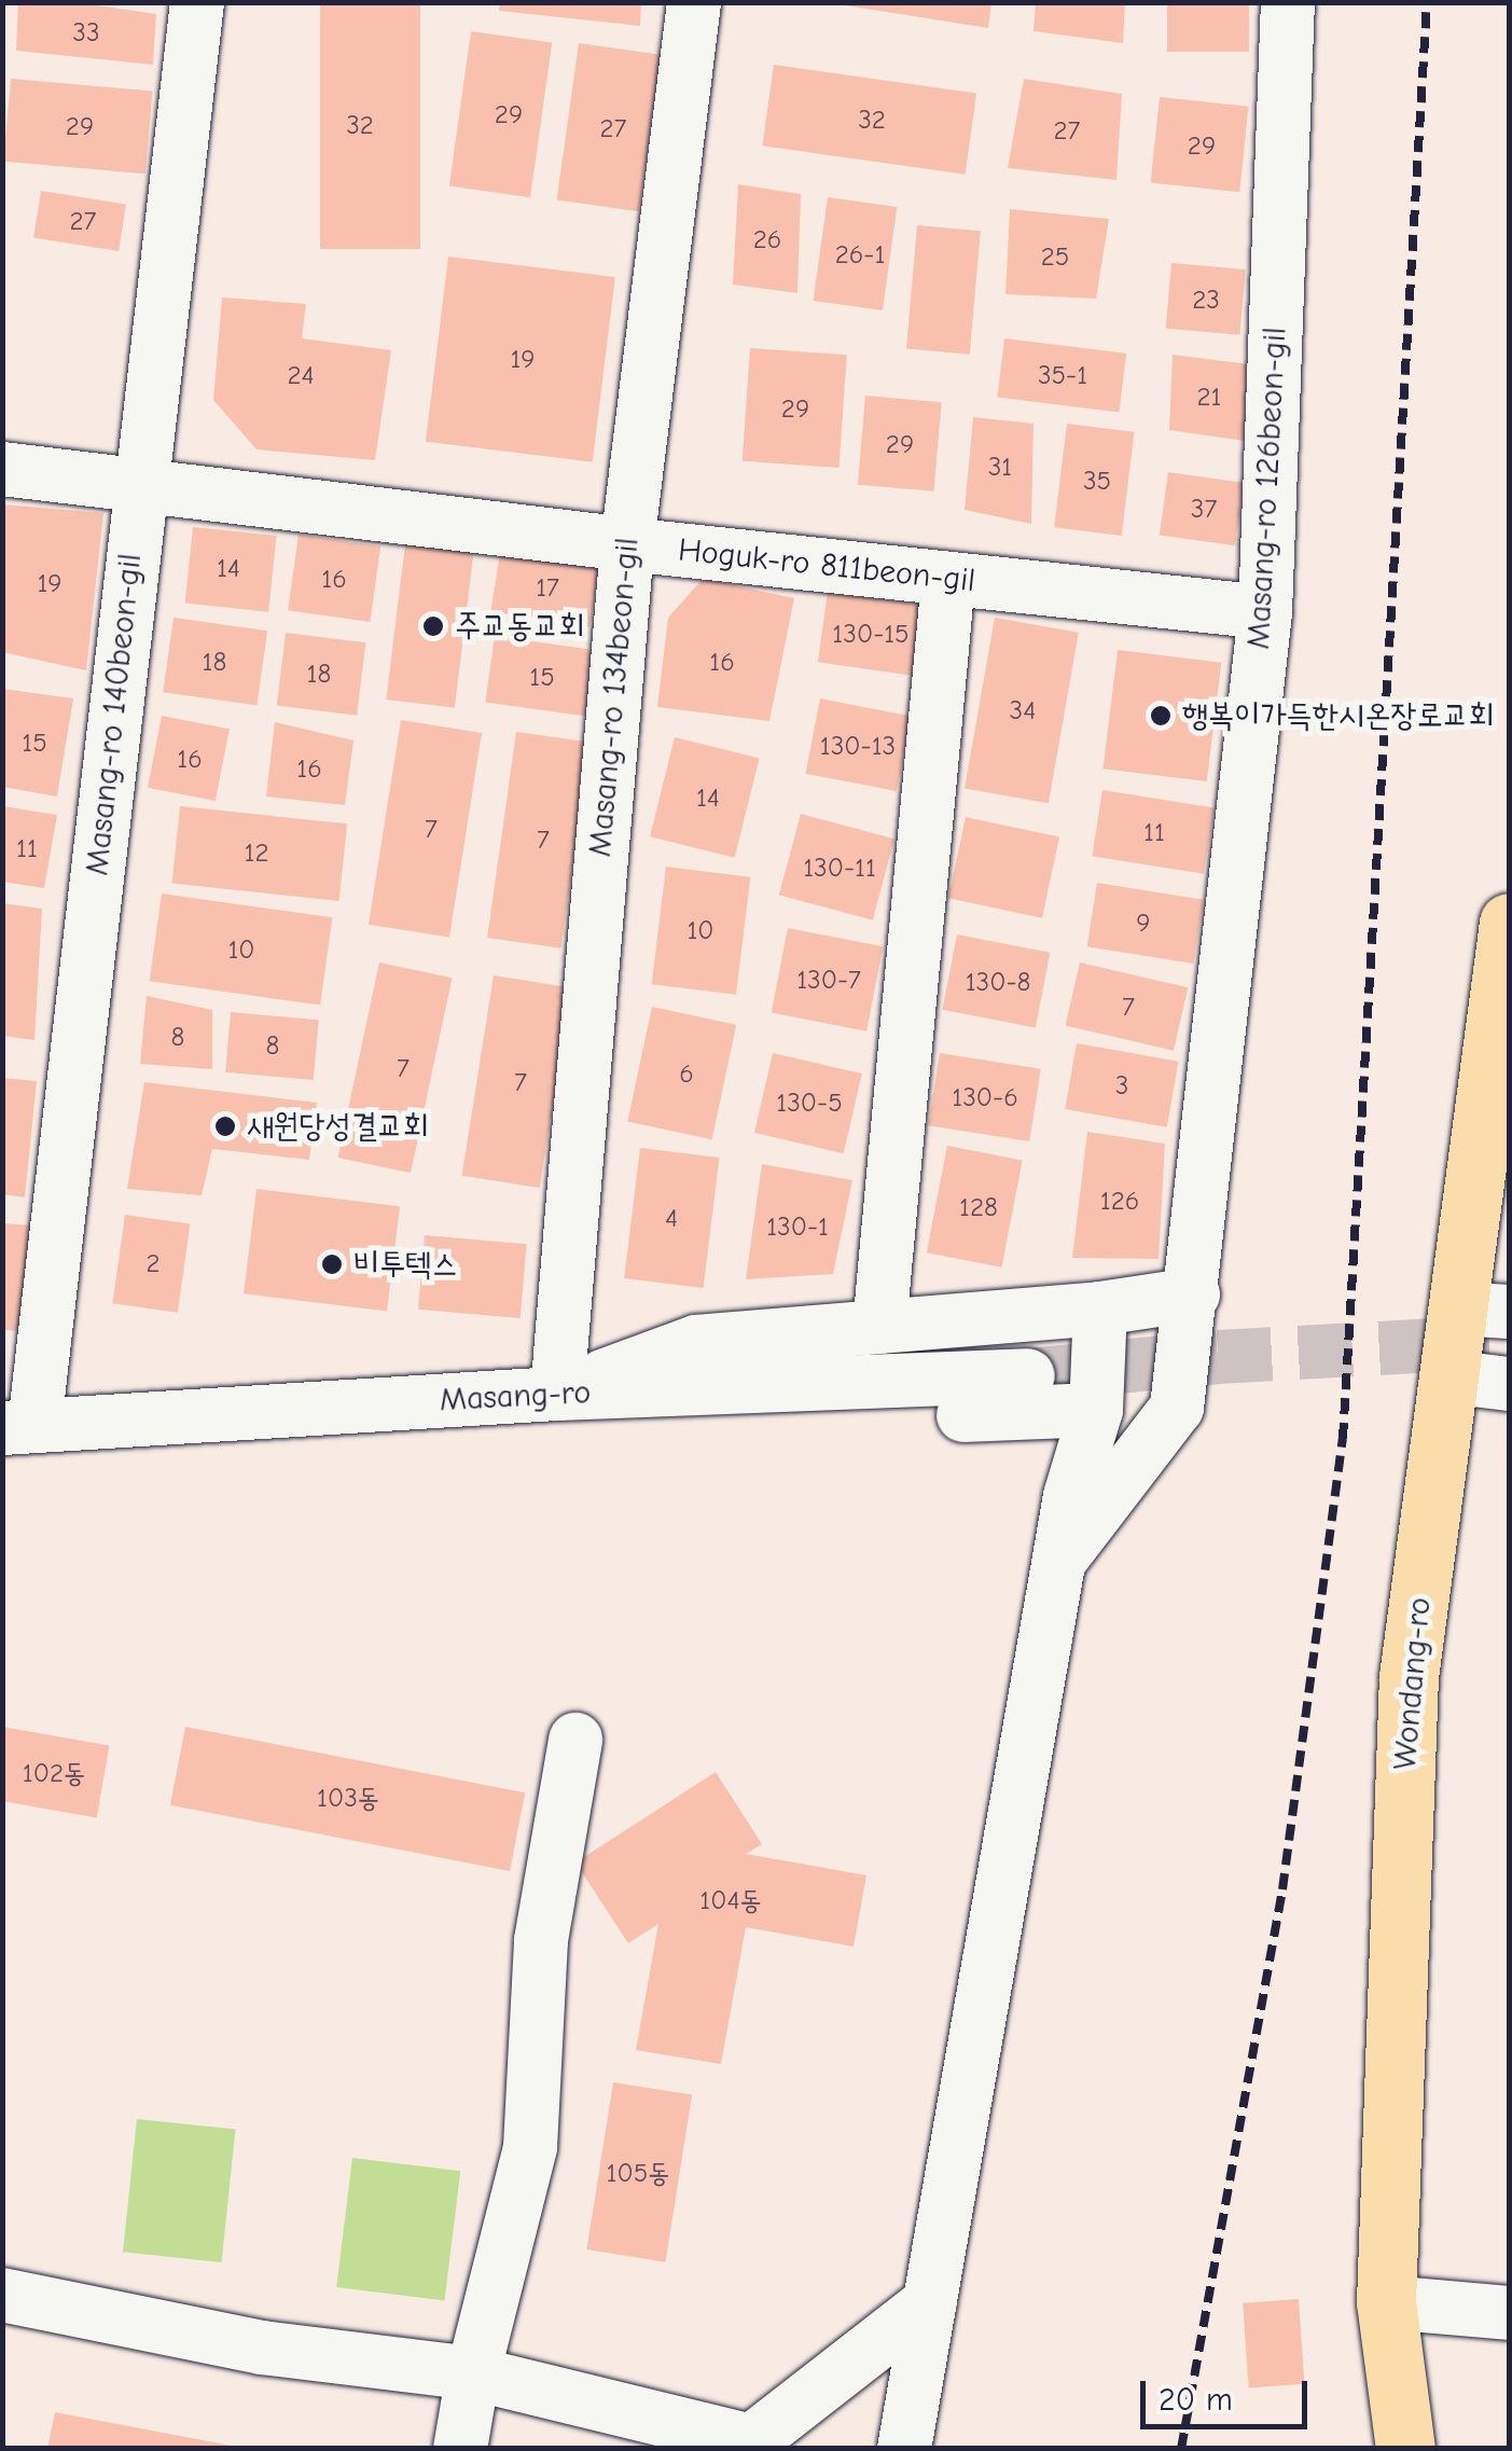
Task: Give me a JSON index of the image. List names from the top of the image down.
{
  "streets": {
    "main road": ["Wondang-ro"],
    "street": [
      "Masang-ro 126beon-gil",
      "Hoguk-ro 811beon-gil",
      "Masang-ro 134beon-gil",
      "Masang-ro 140beon-gil",
      "Masang-ro"
    ]
  },
  "crossings": [
    ["Masang-ro 126beon-gil", "Hoguk-ro 811beon-gil"],
    ["Hoguk-ro 811beon-gil", "Masang-ro 134beon-gil"],
    ["Hoguk-ro 811beon-gil", "Masang-ro 140beon-gil"],
    ["Masang-ro 134beon-gil", "Masang-ro"],
    ["Masang-ro 140beon-gil", "Masang-ro"]
  ],
  "places": [
    "주교동교회",
    "행복이가득한시온장로교회",
    "새원당성결교회",
    "비투텍스"
  ],
  "house_numbers": [
    "33",
    "29",
    "32",
    "32",
    "29",
    "27",
    "27",
    "29",
    "27",
    "26",
    "26-1",
    "25",
    "23",
    "19",
    "24",
    "35-1",
    "21",
    "29",
    "29",
    "31",
    "35",
    "37",
    "14",
    "16",
    "19",
    "17",
    "130-15",
    "18",
    "16",
    "18",
    "15",
    "34",
    "15",
    "130-13",
    "16",
    "16",
    "14",
    "7",
    "11",
    "7",
    "11",
    "12",
    "130-11",
    "9",
    "10",
    "10",
    "130-7",
    "130-8",
    "7",
    "8",
    "8",
    "7",
    "6",
    "7",
    "3",
    "130-6",
    "130-5",
    "126",
    "128",
    "4",
    "130-1",
    "2",
    "102동",
    "103동",
    "104동",
    "105동"
  ],
  "scale_bar": "20 m"
}
